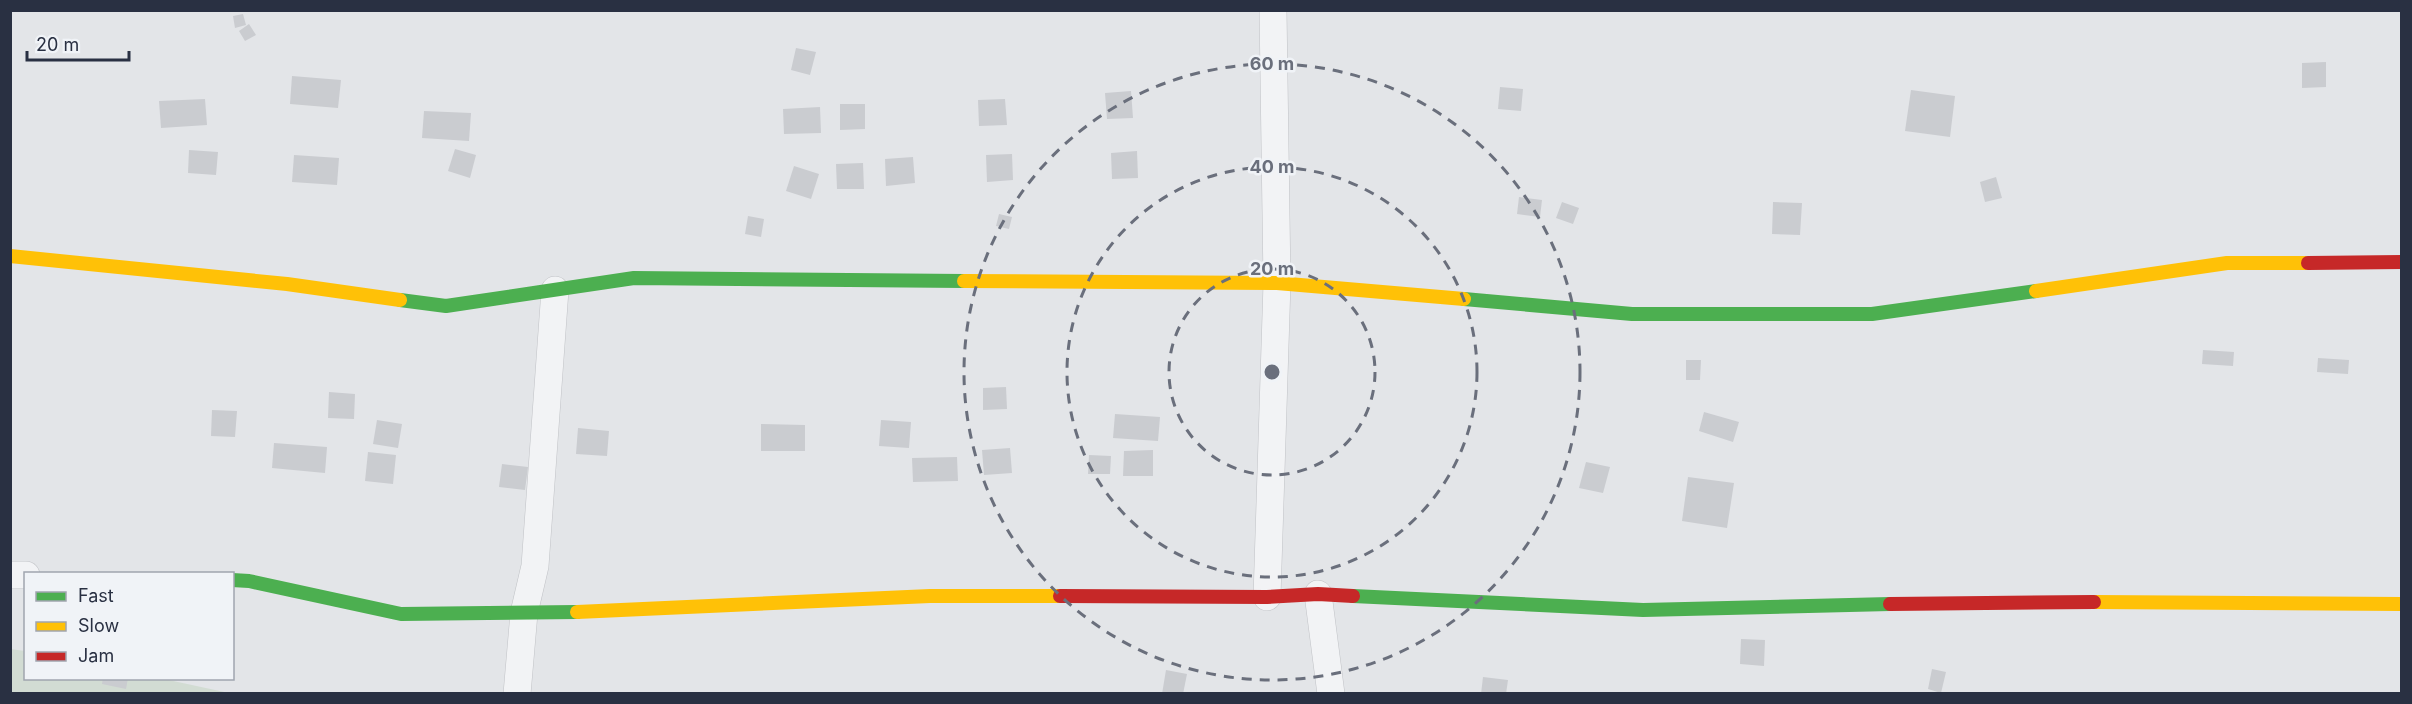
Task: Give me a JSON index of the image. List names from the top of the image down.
{
  "legend": ["Fast", "Slow", "Jam"],
  "scale_bar": "20 m",
  "rings": ["60 m", "40 m", "20 m"]
}
